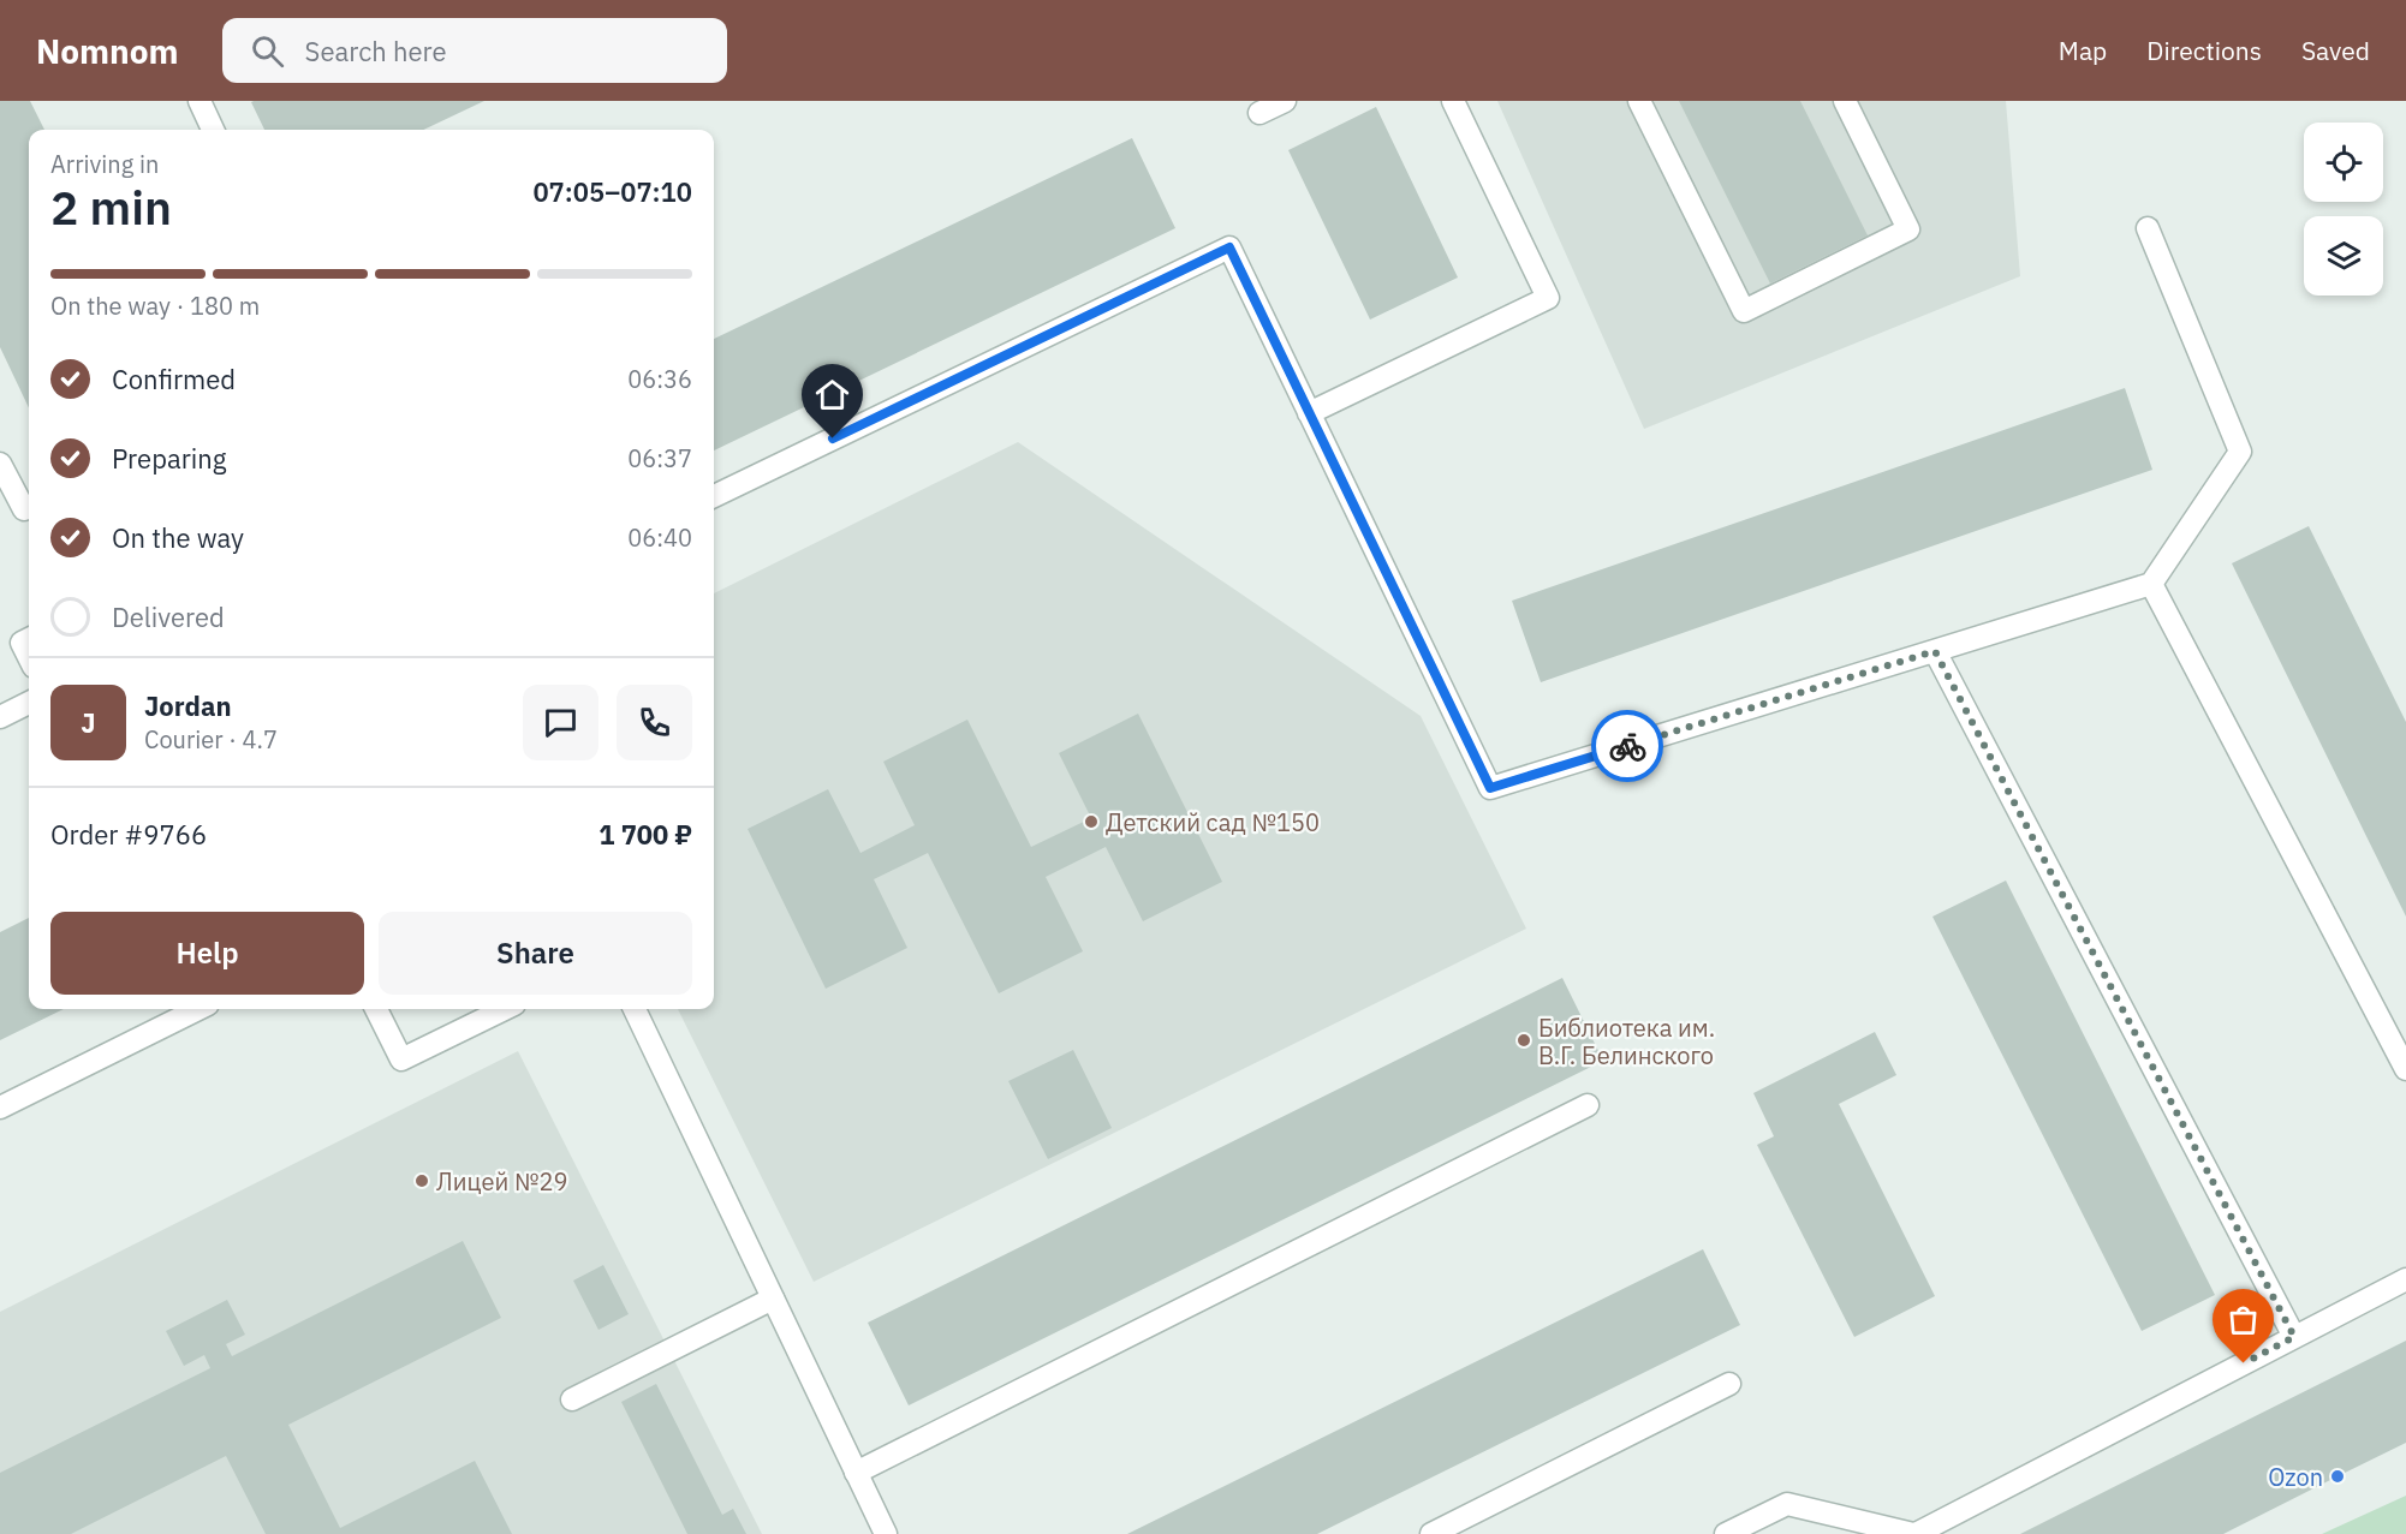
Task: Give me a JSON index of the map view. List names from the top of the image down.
{
  "places": [
    "Детский сад №150",
    "Библиотека им. В.Г. Белинского",
    "Лицей №29",
    "Ozon"
  ],
  "page": {
    "header": "Nomnom",
    "search": "Search here",
    "nav": ["Map", "Directions", "Saved"],
    "heading": ["2 min", "Arriving in", "07:05–07:10"],
    "panel": [
      "Jordan",
      "Courier · 4.7",
      "Order #9766",
      "1 700 ₽"
    ],
    "bar": "On the way · 180 m",
    "list": [
      ["Confirmed", "06:36"],
      ["Preparing", "06:37"],
      ["On the way", "06:40"],
      "Delivered"
    ],
    "round": "J",
    "buttons": ["Help", "Share"]
  }
}
